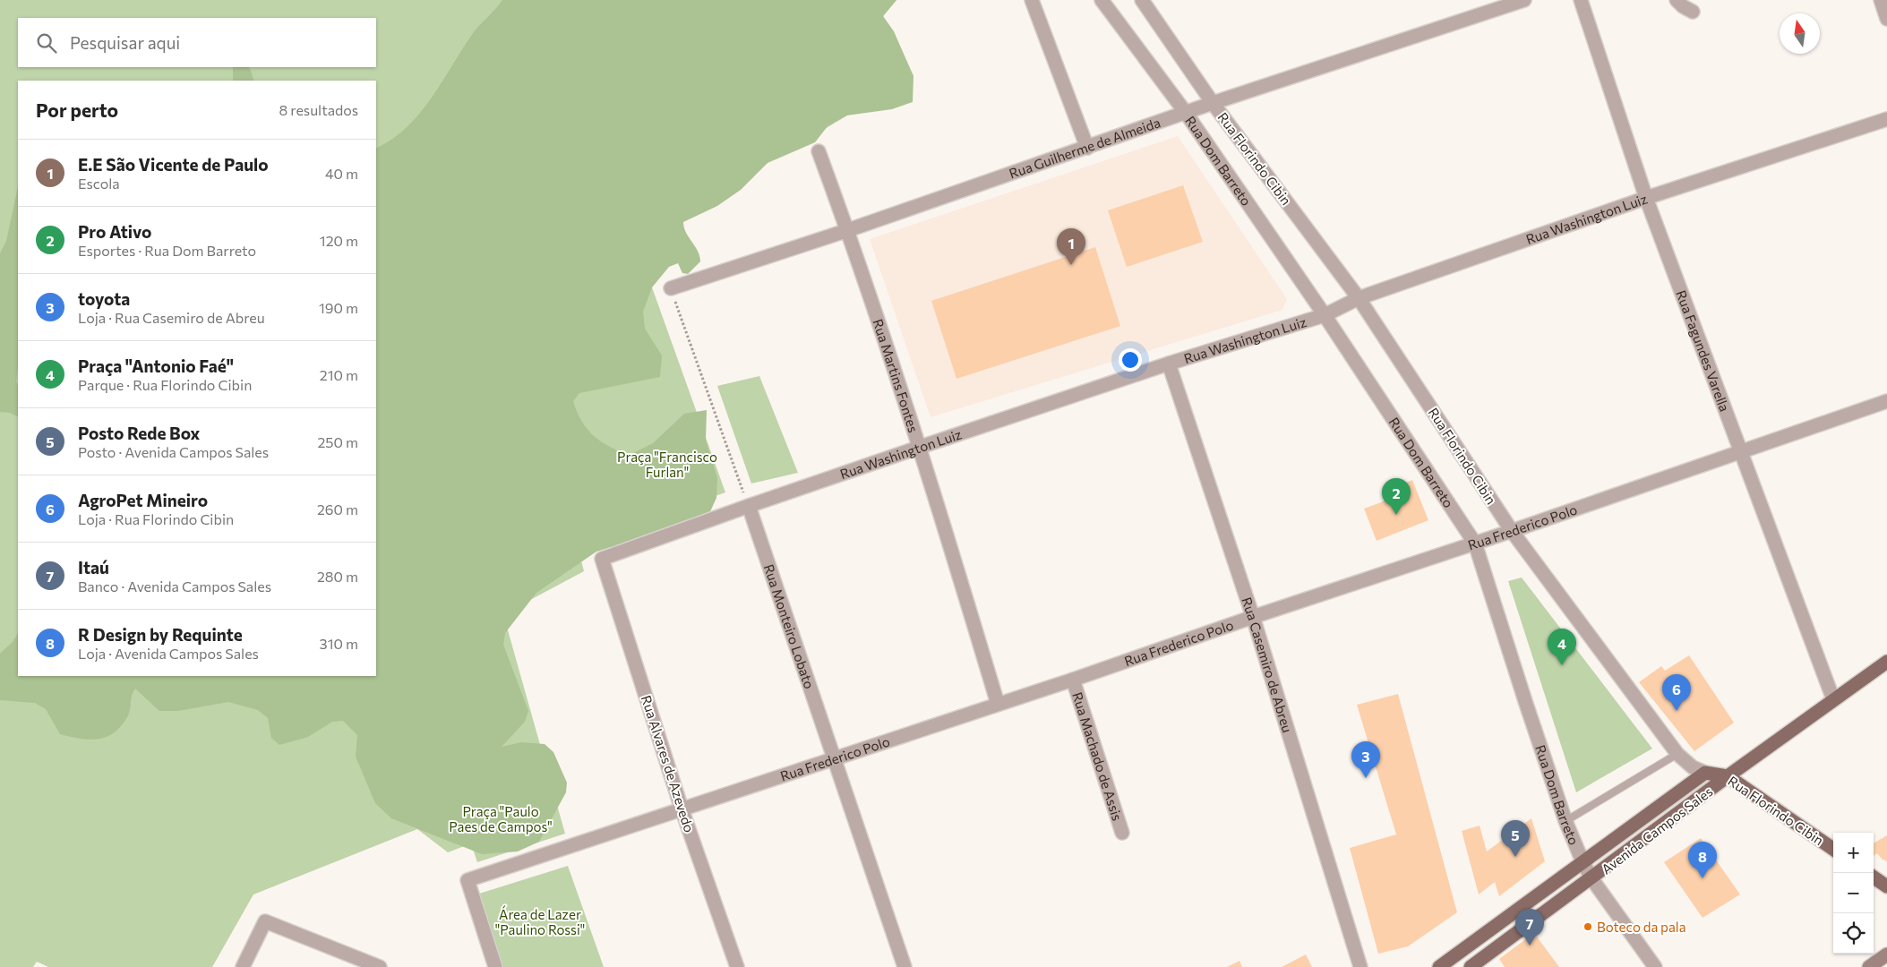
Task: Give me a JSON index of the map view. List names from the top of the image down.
{
  "streets": {
    "main road": ["Rua Florindo Cibin", "Avenida Campos Sales"],
    "street": [
      "Rua Guilherme de Almeida",
      "Rua Dom Barreto",
      "Rua Washington Luiz",
      "Rua Fagundes Varella",
      "Rua Martins Fontes",
      "Rua Frederico Polo",
      "Rua Monteiro Lobato",
      "Rua Casemiro de Abreu",
      "Rua Machado de Assis",
      "Rua Alvares de Azevedo"
    ]
  },
  "crossings": [
    ["Rua Guilherme de Almeida", "Rua Florindo Cibin"],
    ["Rua Guilherme de Almeida", "Rua Dom Barreto"],
    ["Rua Guilherme de Almeida", "Rua Martins Fontes"],
    ["Rua Florindo Cibin", "Rua Washington Luiz"],
    ["Rua Florindo Cibin", "Rua Frederico Polo"],
    ["Rua Florindo Cibin", "Avenida Campos Sales"],
    ["Rua Dom Barreto", "Rua Washington Luiz"],
    ["Rua Dom Barreto", "Rua Frederico Polo"],
    ["Rua Dom Barreto", "Avenida Campos Sales"],
    ["Rua Washington Luiz", "Rua Fagundes Varella"],
    ["Rua Washington Luiz", "Rua Martins Fontes"],
    ["Rua Washington Luiz", "Rua Monteiro Lobato"],
    ["Rua Washington Luiz", "Rua Casemiro de Abreu"],
    ["Rua Washington Luiz", "Rua Alvares de Azevedo"],
    ["Rua Fagundes Varella", "Rua Frederico Polo"],
    ["Rua Fagundes Varella", "Avenida Campos Sales"],
    ["Rua Martins Fontes", "Rua Frederico Polo"],
    ["Rua Frederico Polo", "Rua Monteiro Lobato"],
    ["Rua Frederico Polo", "Rua Casemiro de Abreu"],
    ["Rua Frederico Polo", "Rua Machado de Assis"],
    ["Rua Frederico Polo", "Rua Alvares de Azevedo"]
  ],
  "parks": ["Praça \"Francisco Furlan\"", "Praça \"Paulo Paes de Campos\"", "Área de Lazer \"Paulino Rossi\""],
  "places": ["Boteco da pala"],
  "north": "top",
  "page": {
    "search": "Pesquisar aqui",
    "heading": ["Por perto", "8 resultados"],
    "list": [
      {
        "mark": "1",
        "name": "E.E São Vicente de Paulo",
        "note": "Escola",
        "value": "40 m"
      },
      {
        "mark": "2",
        "name": "Pro Ativo",
        "note": "Esportes · Rua Dom Barreto",
        "value": "120 m"
      },
      {
        "mark": "3",
        "name": "toyota",
        "note": "Loja · Rua Casemiro de Abreu",
        "value": "190 m"
      },
      {
        "mark": "4",
        "name": "Praça \"Antonio Faé\"",
        "note": "Parque · Rua Florindo Cibin",
        "value": "210 m"
      },
      {
        "mark": "5",
        "name": "Posto Rede Box",
        "note": "Posto · Avenida Campos Sales",
        "value": "250 m"
      },
      {
        "mark": "6",
        "name": "AgroPet Mineiro",
        "note": "Loja · Rua Florindo Cibin",
        "value": "260 m"
      },
      {
        "mark": "7",
        "name": "Itaú",
        "note": "Banco · Avenida Campos Sales",
        "value": "280 m"
      },
      {
        "mark": "8",
        "name": "R Design by Requinte",
        "note": "Loja · Avenida Campos Sales",
        "value": "310 m"
      }
    ],
    "pins": [
      "1",
      "2",
      "4",
      "6",
      "3",
      "5",
      "8",
      "7"
    ],
    "map_buttons": ["+", "−"]
  }
}
